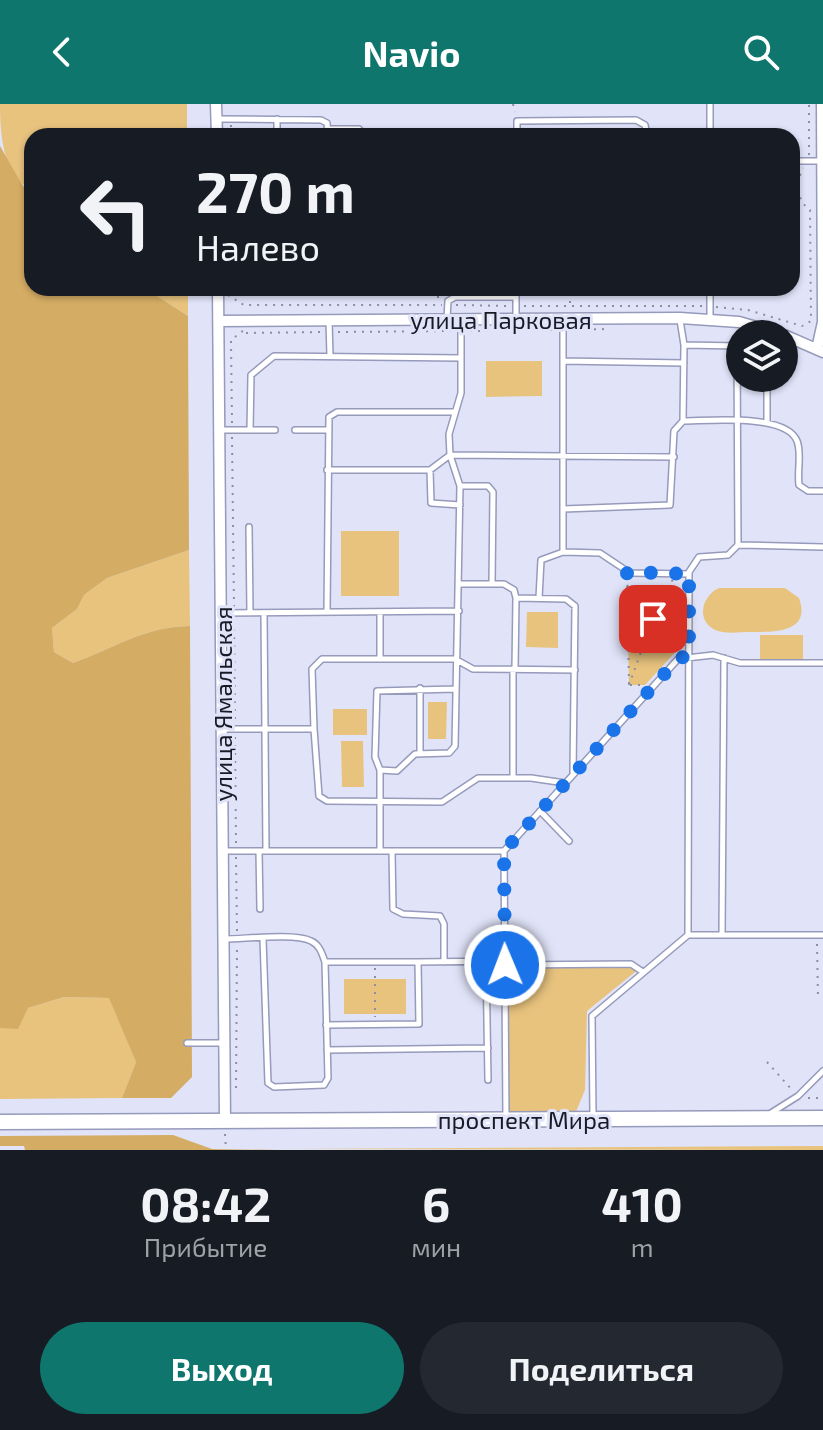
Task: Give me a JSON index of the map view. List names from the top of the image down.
{
  "streets": {
    "main road": ["проспект Мира"],
    "street": ["улица Парковая", "улица Ямальская"]
  },
  "crossings": [
    ["улица Парковая", "улица Ямальская"],
    ["улица Ямальская", "проспект Мира"]
  ],
  "page": {
    "header": "Navio",
    "turn": ["270 m", "Налево"],
    "eta": [
      "08:42",
      "Прибытие",
      "6",
      "мин",
      "410",
      "m"
    ],
    "buttons": ["Выход", "Поделиться"]
  }
}
